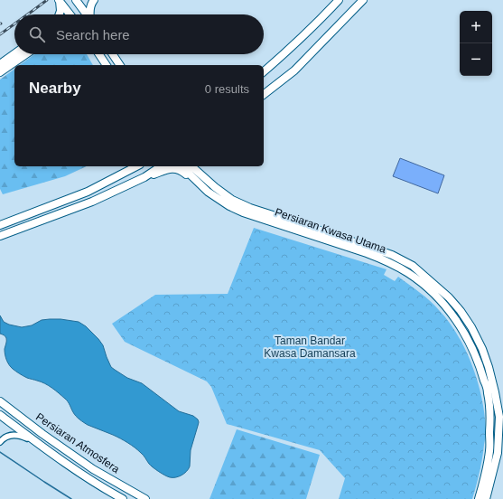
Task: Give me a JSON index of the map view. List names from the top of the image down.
{
  "streets": {
    "main road": ["Persiaran Kwasa Utama", "Persiaran Atmosfera"]
  },
  "parks": ["Taman Bandar Kwasa Damansara"],
  "page": {
    "map_buttons": ["+", "−"],
    "search": "Search here",
    "heading": ["Nearby", "0 results"]
  }
}
